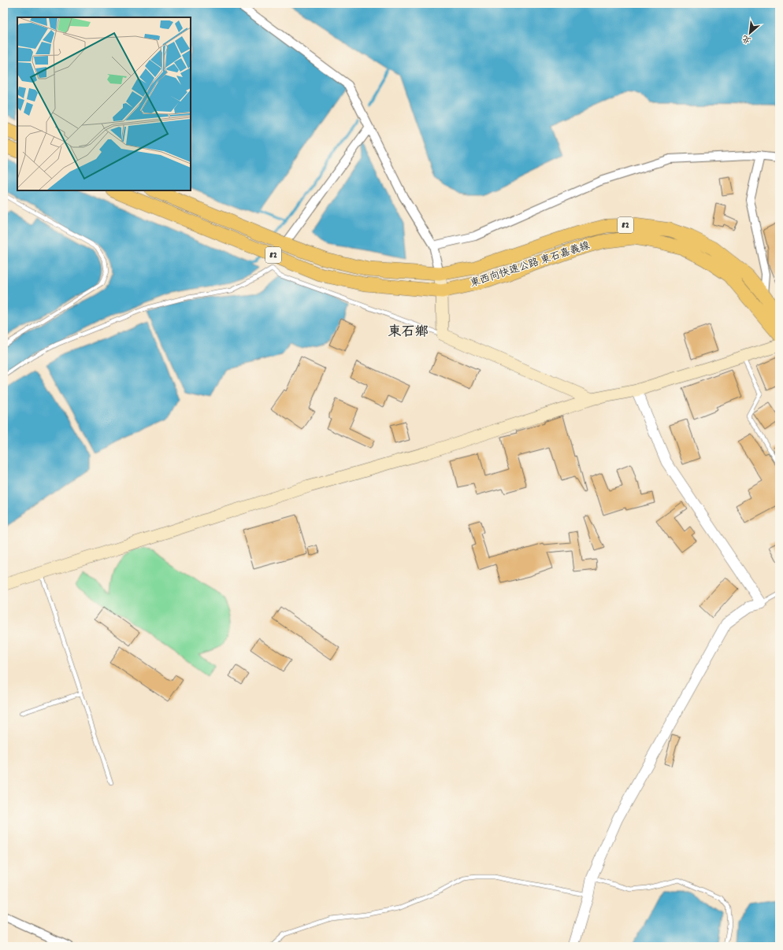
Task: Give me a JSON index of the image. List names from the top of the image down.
{
  "streets": {
    "main road": ["82", "東西向快速公路 東石嘉義線"]
  },
  "districts": ["東石鄉"],
  "north": "bottom left"
}
